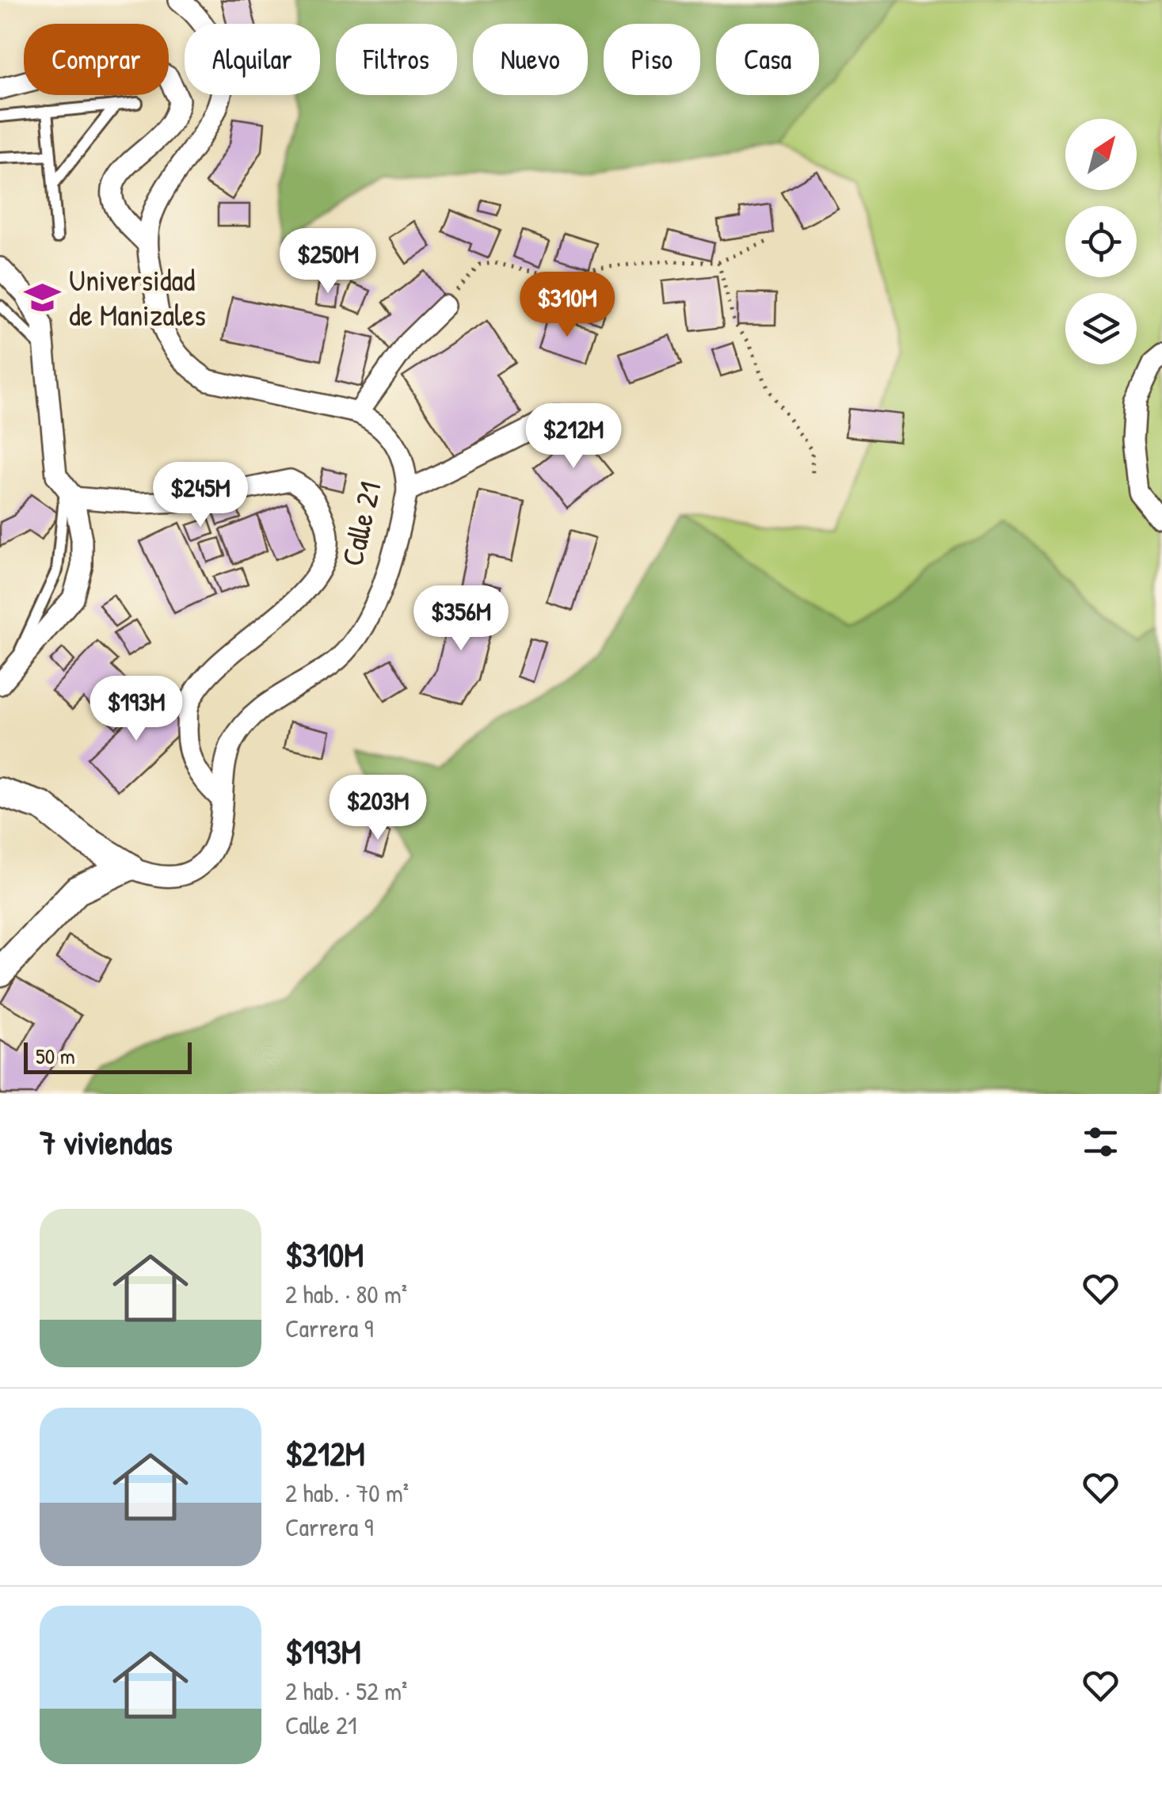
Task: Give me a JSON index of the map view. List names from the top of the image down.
{
  "streets": {
    "main road": ["Calle 21"]
  },
  "places": {
    "school or university": ["Universidad de Manizales"]
  },
  "scale_bar": "50 m",
  "north": "top right",
  "page": {
    "chip": [
      "Comprar",
      "Alquilar",
      "Filtros",
      "Nuevo",
      "Piso",
      "Casa"
    ],
    "price": [
      "$250M",
      "$310M",
      "$212M",
      "$245M",
      "$356M",
      "$193M",
      "$203M"
    ],
    "scale": "50 m",
    "heading": "7 viviendas",
    "list": [
      {
        "name": "$310M",
        "note": "2 hab. · 80 m² · Carrera 9"
      },
      {
        "name": "$212M",
        "note": "2 hab. · 70 m² · Carrera 9"
      },
      {
        "name": "$193M",
        "note": "2 hab. · 52 m² · Calle 21"
      }
    ]
  }
}
